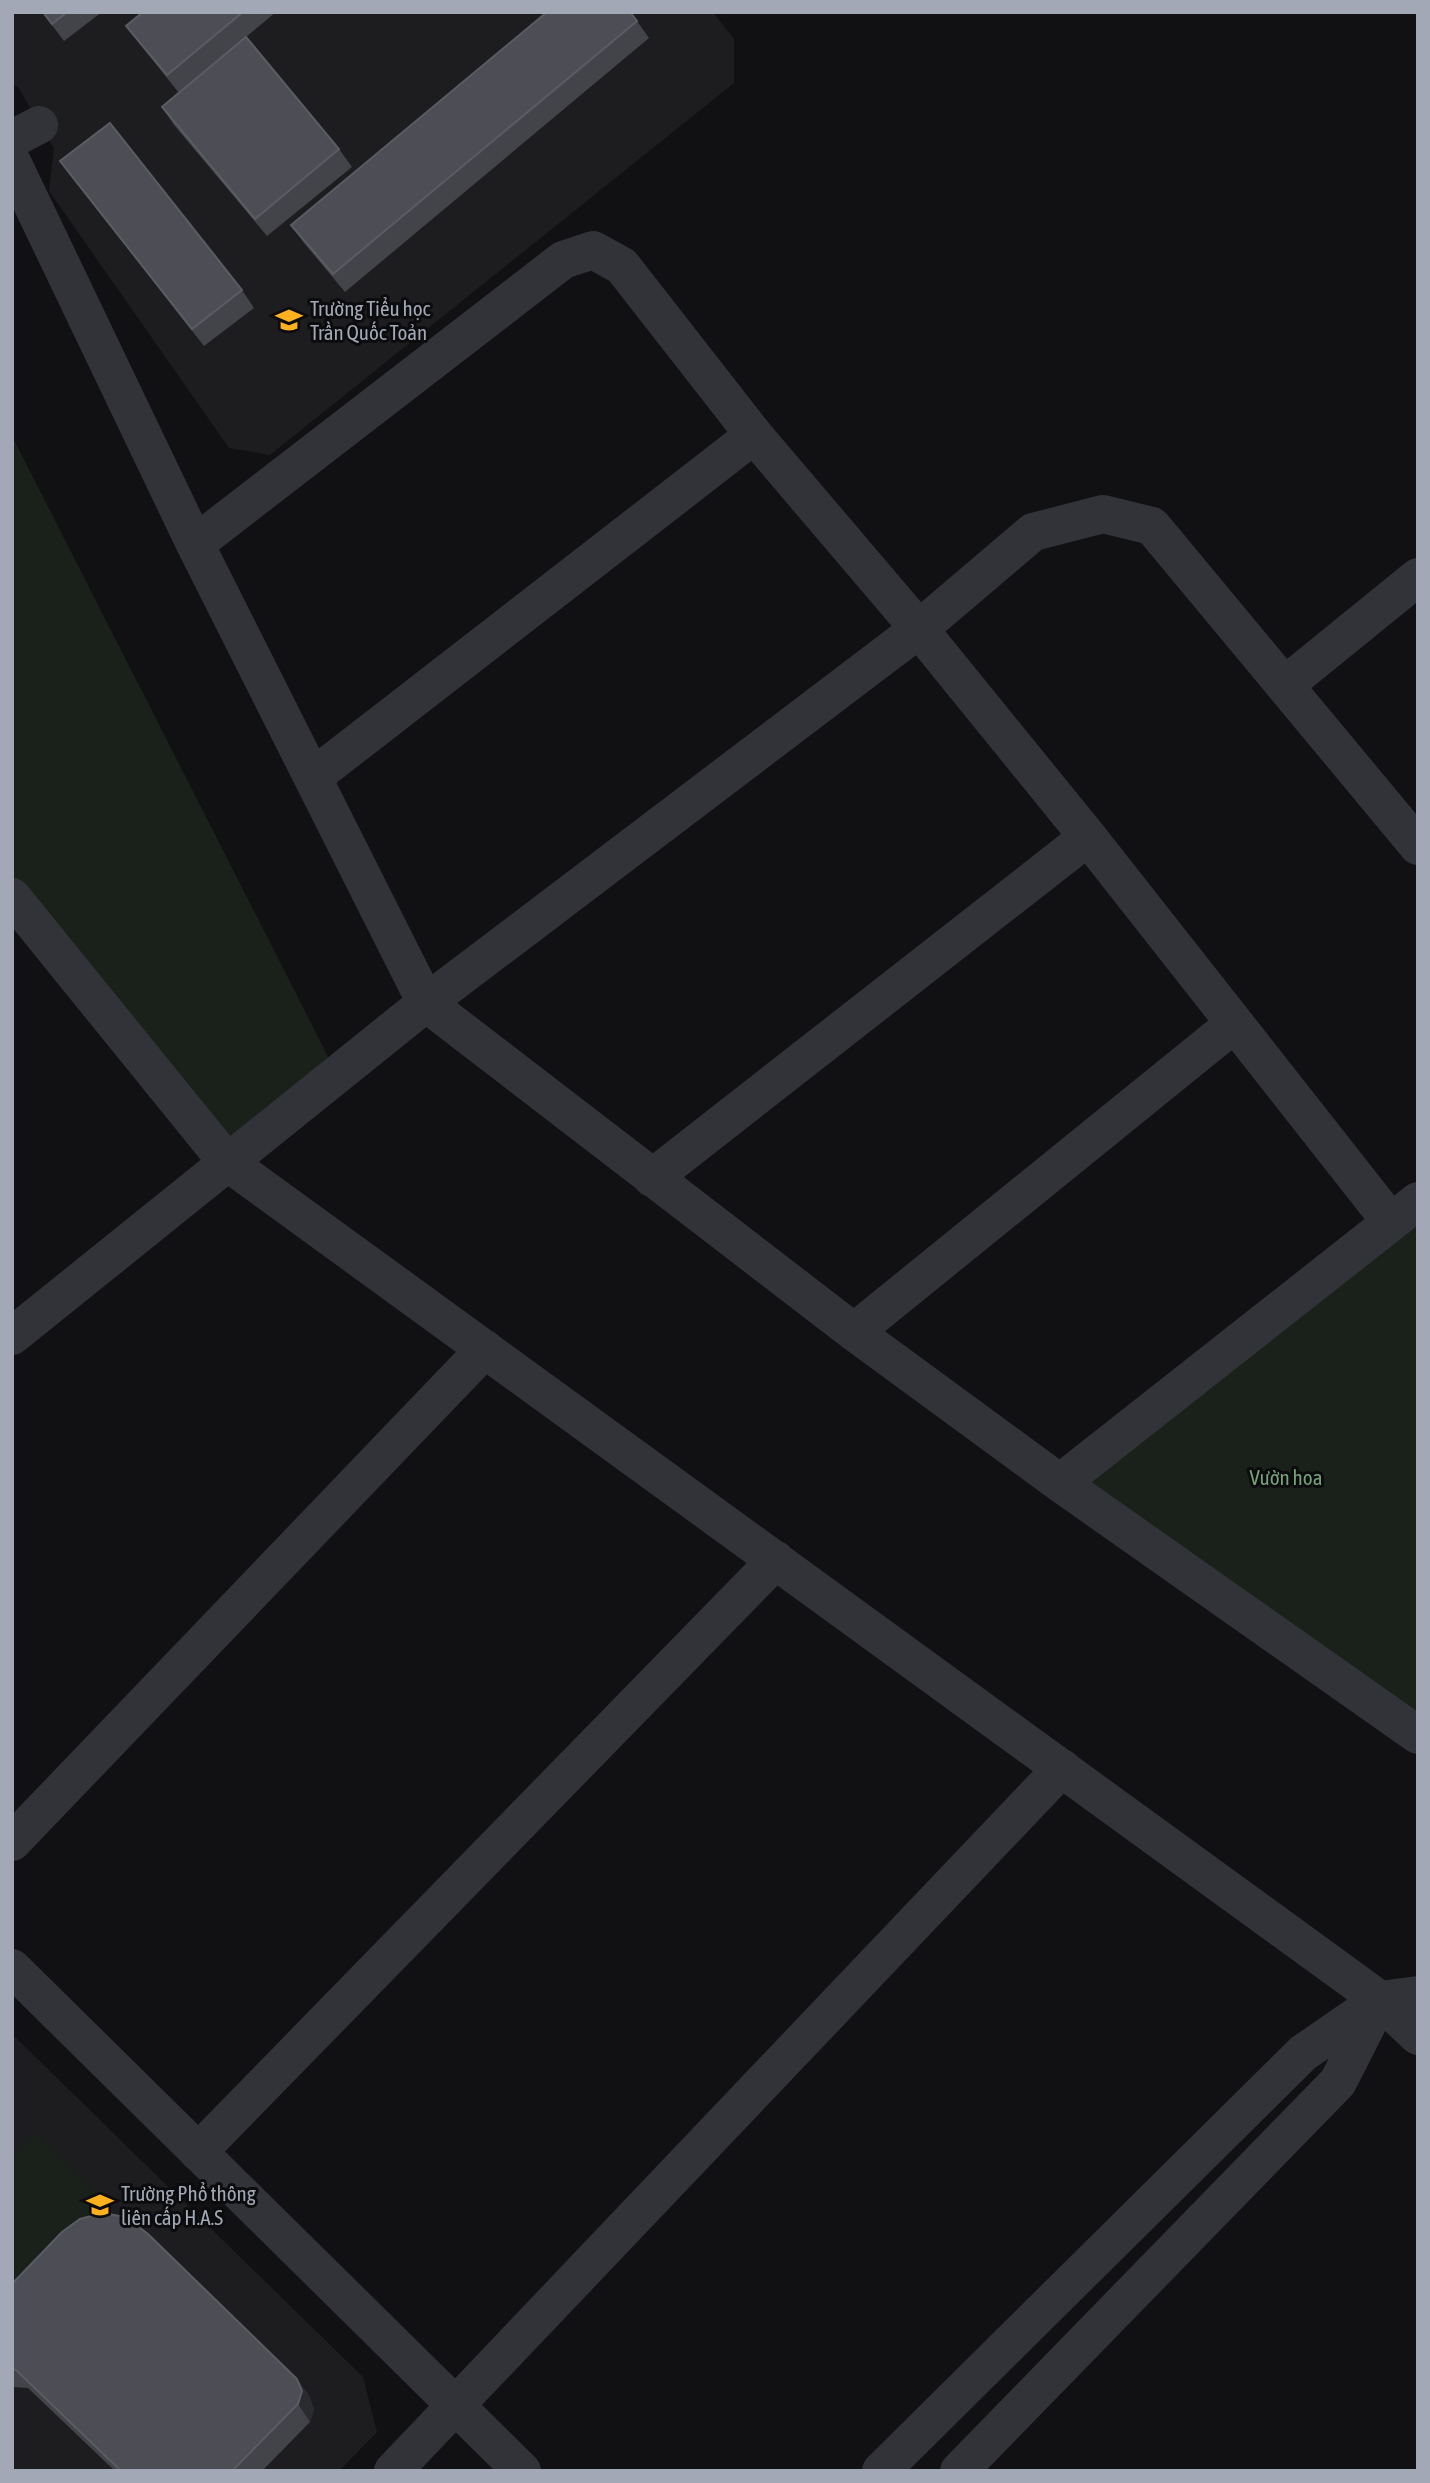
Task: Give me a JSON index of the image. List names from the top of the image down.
{
  "parks": ["Vườn hoa"],
  "places": {
    "school or university": ["Trường Tiểu học Trần Quốc Toản", "Trường Phổ thông liên cấp H.A.S"]
  }
}
